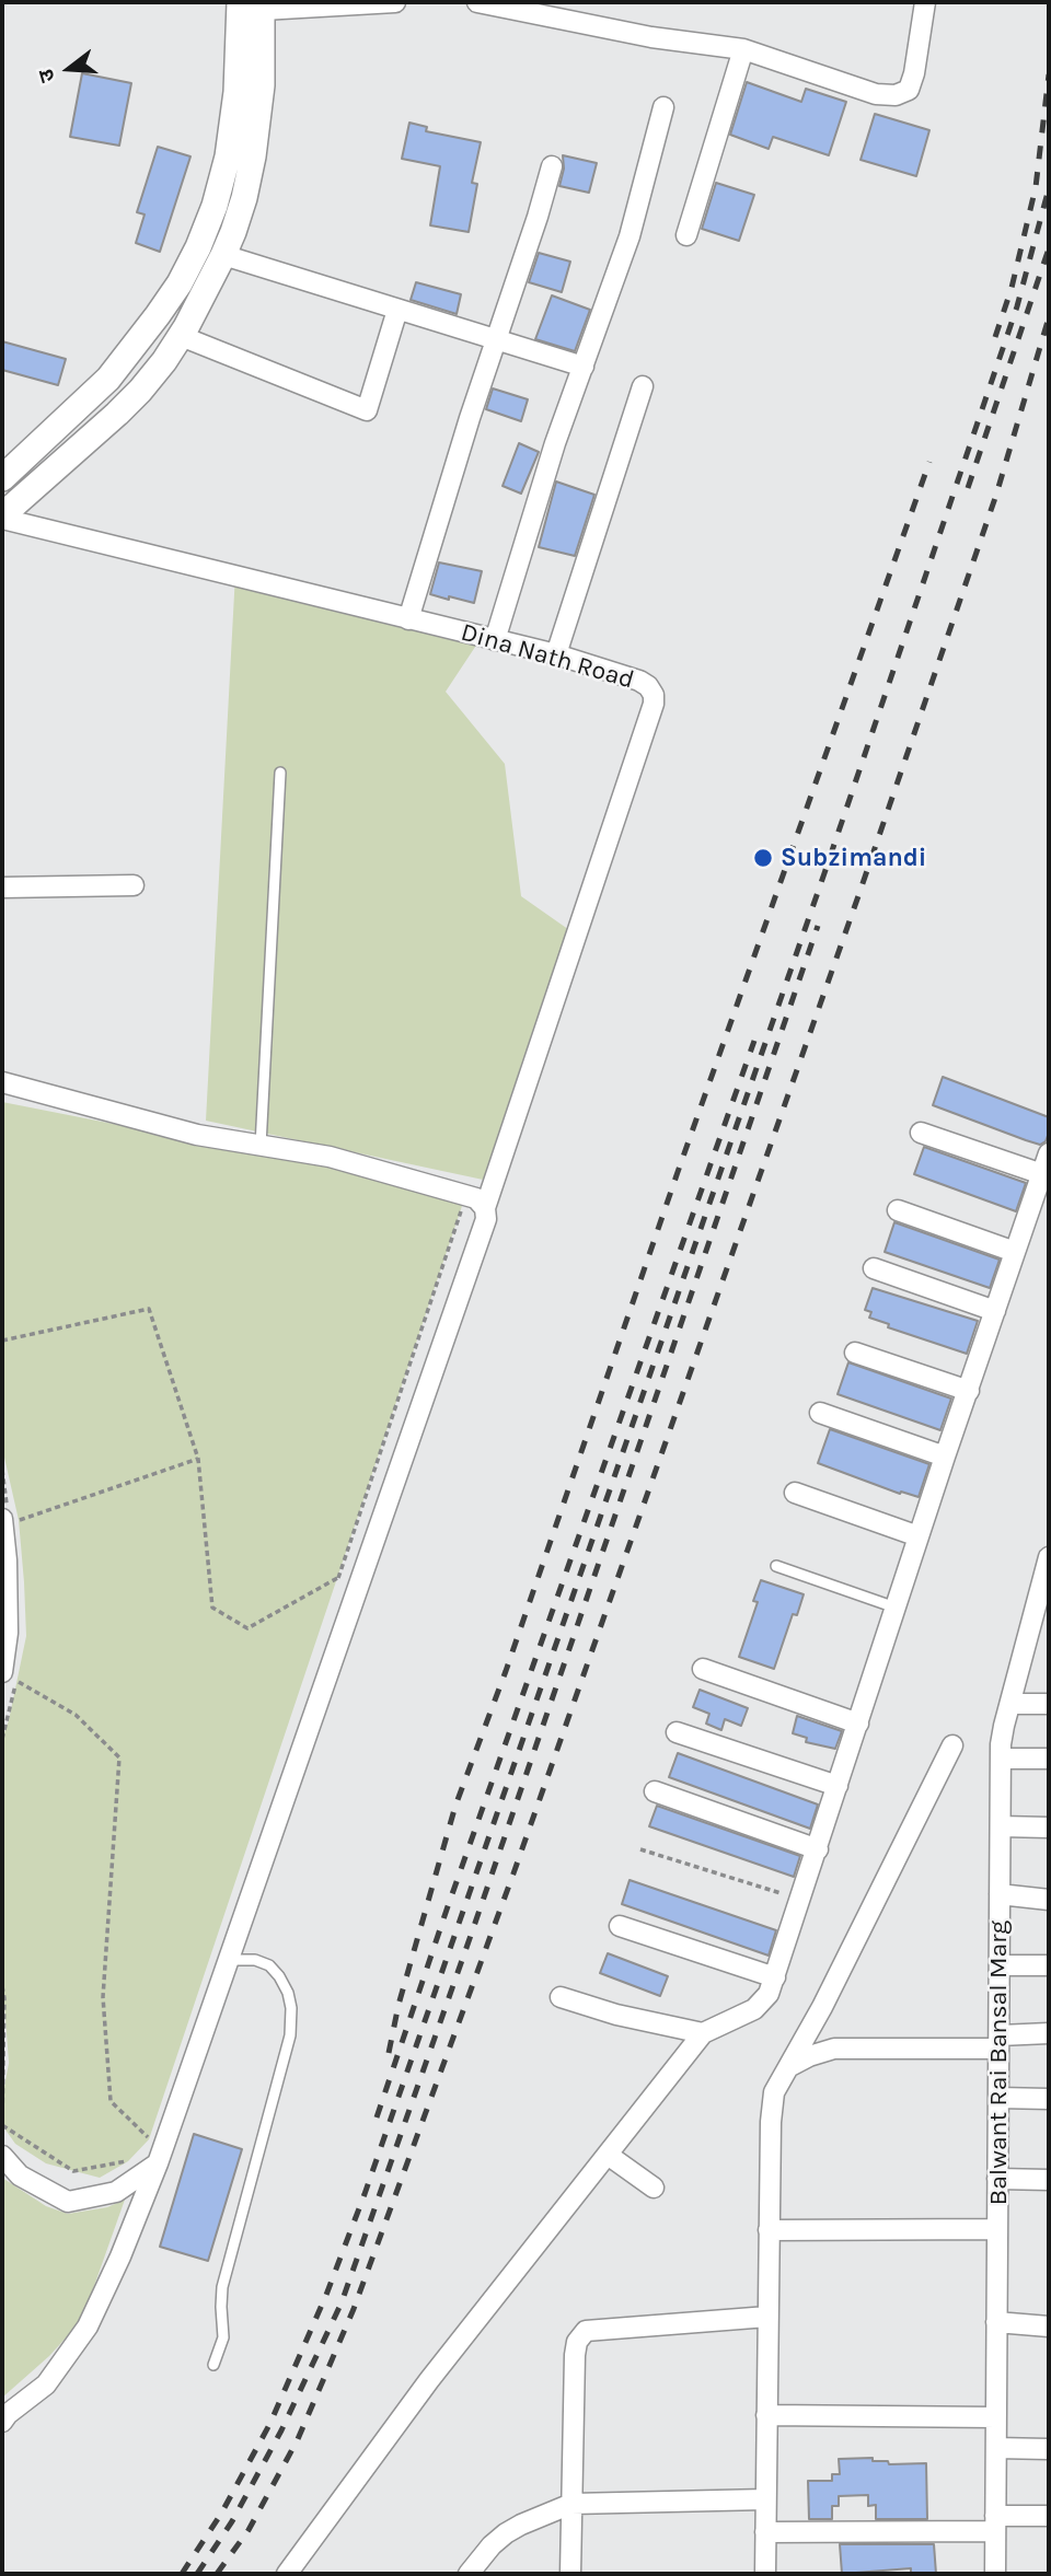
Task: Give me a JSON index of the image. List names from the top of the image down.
{
  "streets": {
    "street": ["Dina Nath Road", "Balwant Rai Bansal Marg"]
  },
  "places": ["Subzimandi"],
  "north": "left"
}
